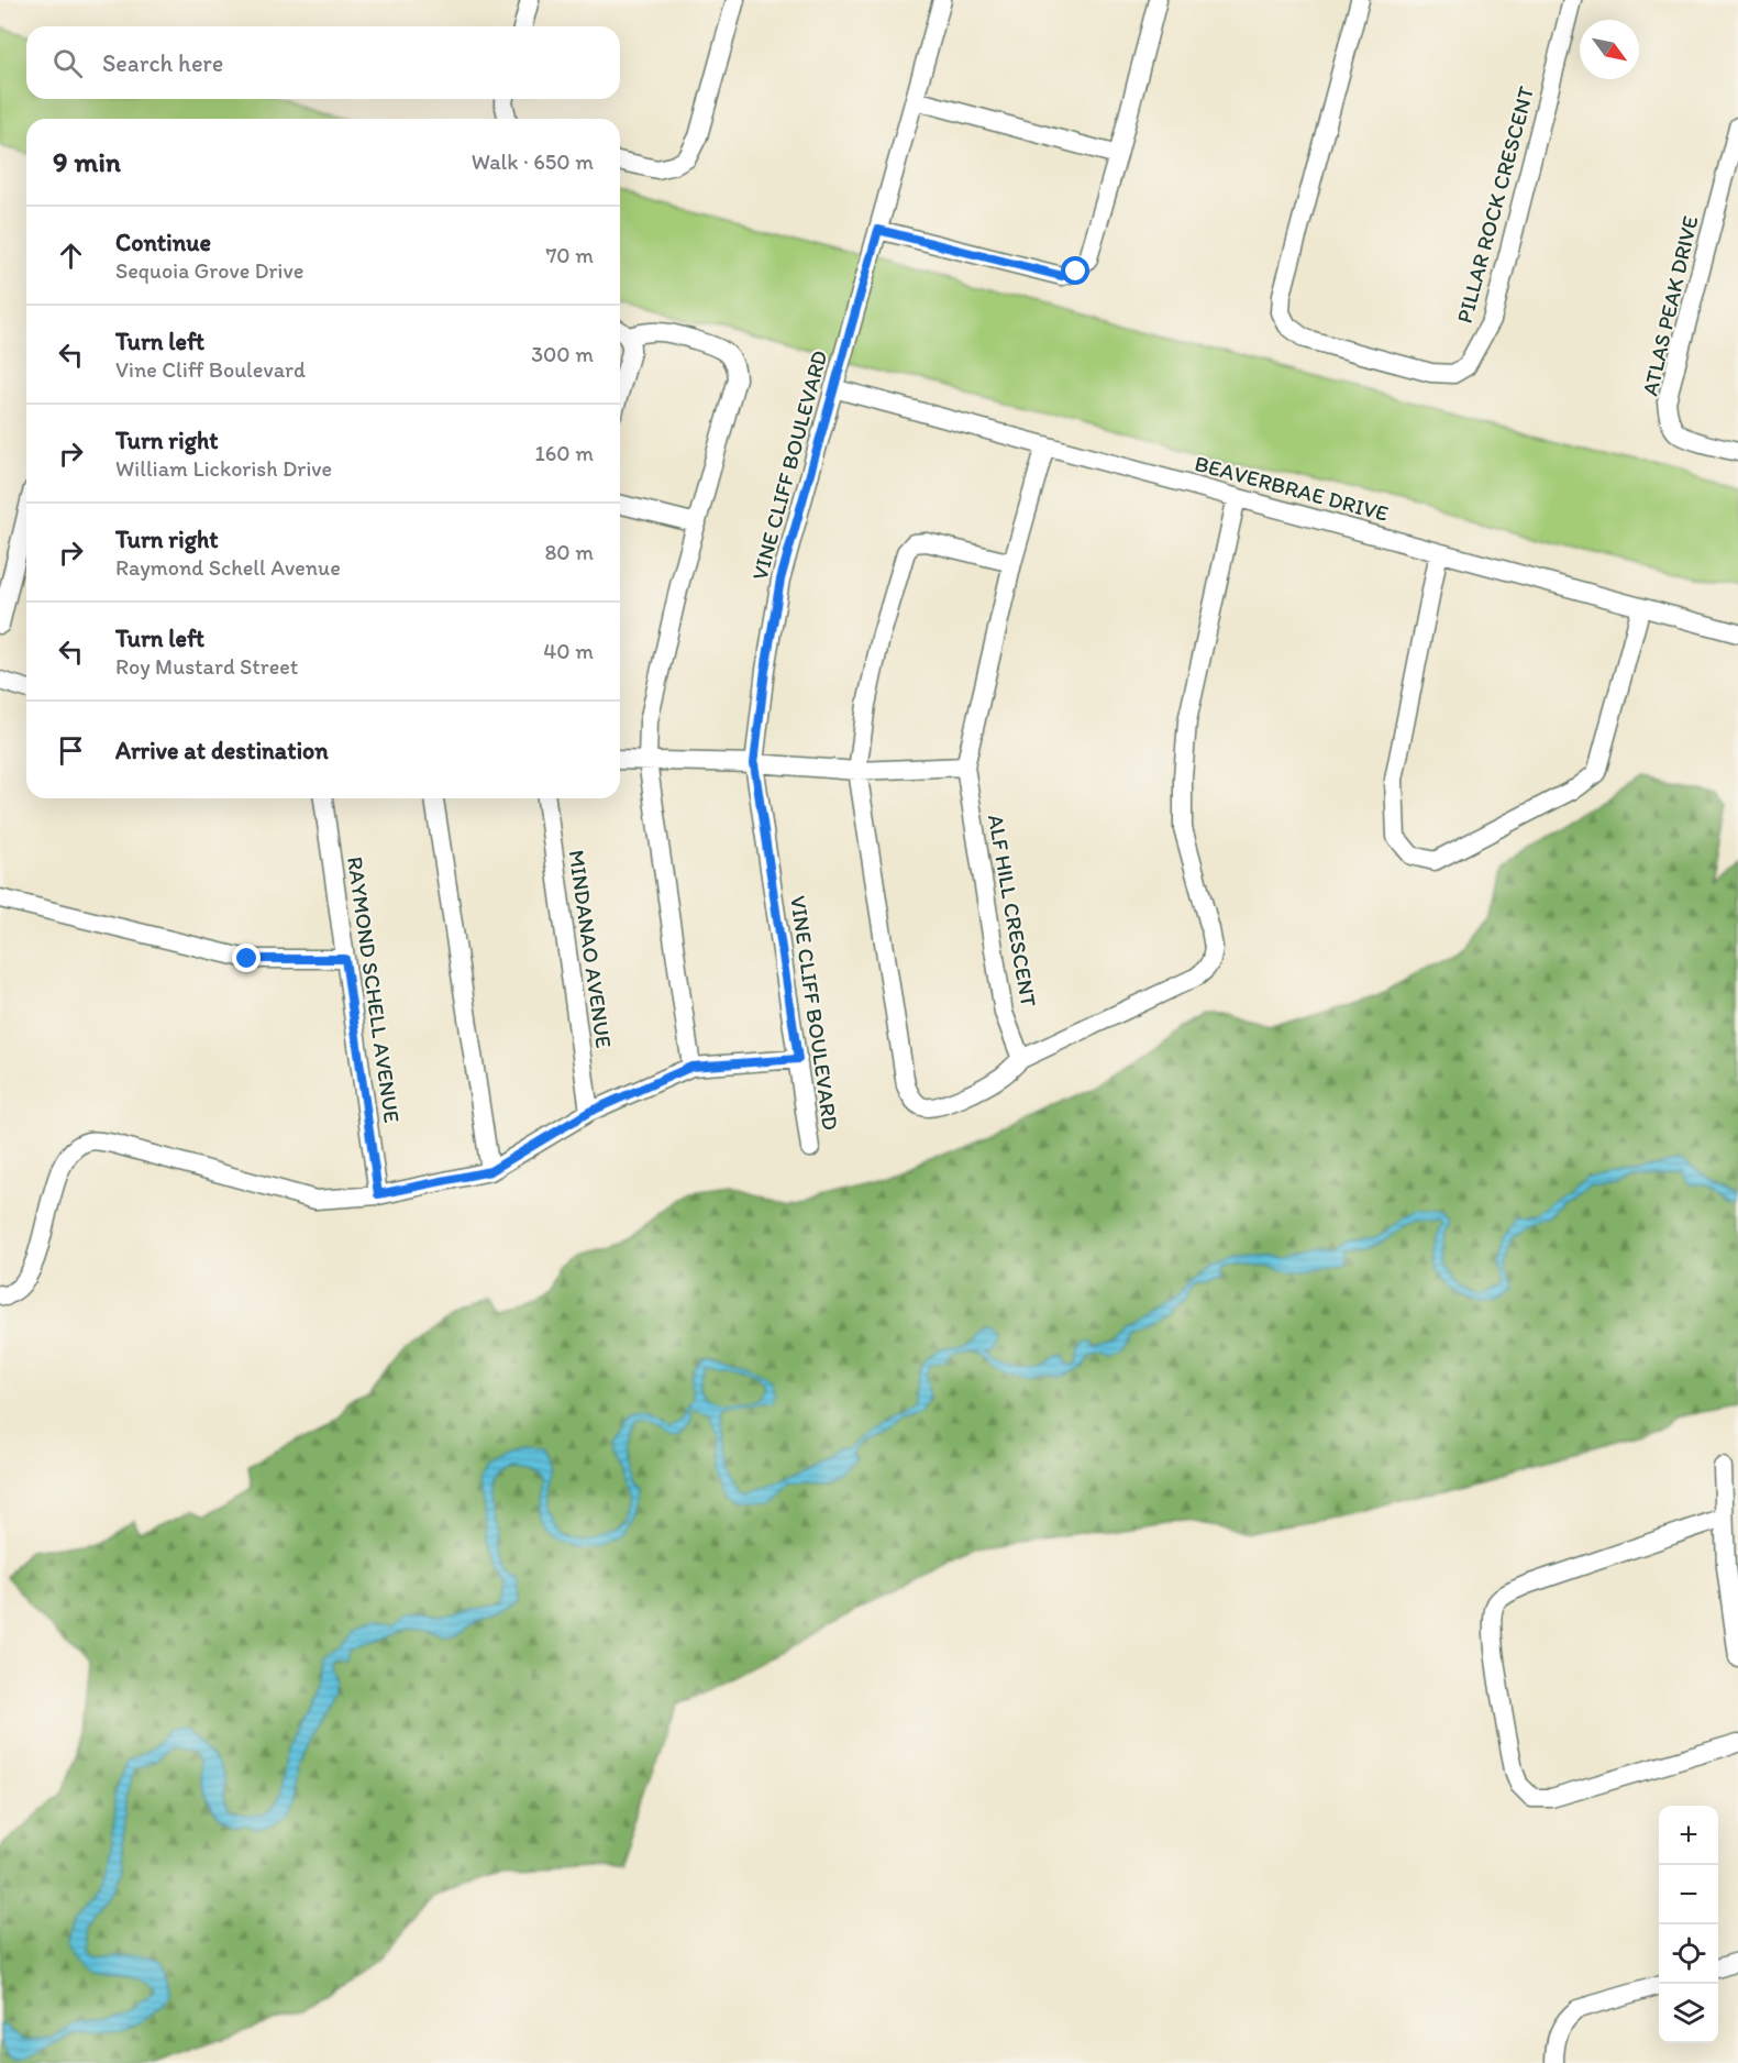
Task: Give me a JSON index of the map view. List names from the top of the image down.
{
  "streets": {
    "street": [
      "PILLAR ROCK CRESCENT",
      "ATLAS PEAK DRIVE",
      "VINE CLIFF BOULEVARD",
      "BEAVERBRAE DRIVE",
      "ALF HILL CRESCENT",
      "MINDANAO AVENUE",
      "RAYMOND SCHELL AVENUE"
    ]
  },
  "crossings": [
    ["VINE CLIFF BOULEVARD", "BEAVERBRAE DRIVE"],
    ["BEAVERBRAE DRIVE", "ALF HILL CRESCENT"]
  ],
  "north": "bottom right",
  "page": {
    "search": "Search here",
    "heading": ["9 min", "Walk · 650 m"],
    "list": [
      ["Continue", "Sequoia Grove Drive", "70 m"],
      ["Turn left", "Vine Cliff Boulevard", "300 m"],
      ["Turn right", "William Lickorish Drive", "160 m"],
      ["Turn right", "Raymond Schell Avenue", "80 m"],
      ["Turn left", "Roy Mustard Street", "40 m"],
      "Arrive at destination"
    ],
    "map_buttons": ["+", "−"]
  }
}
